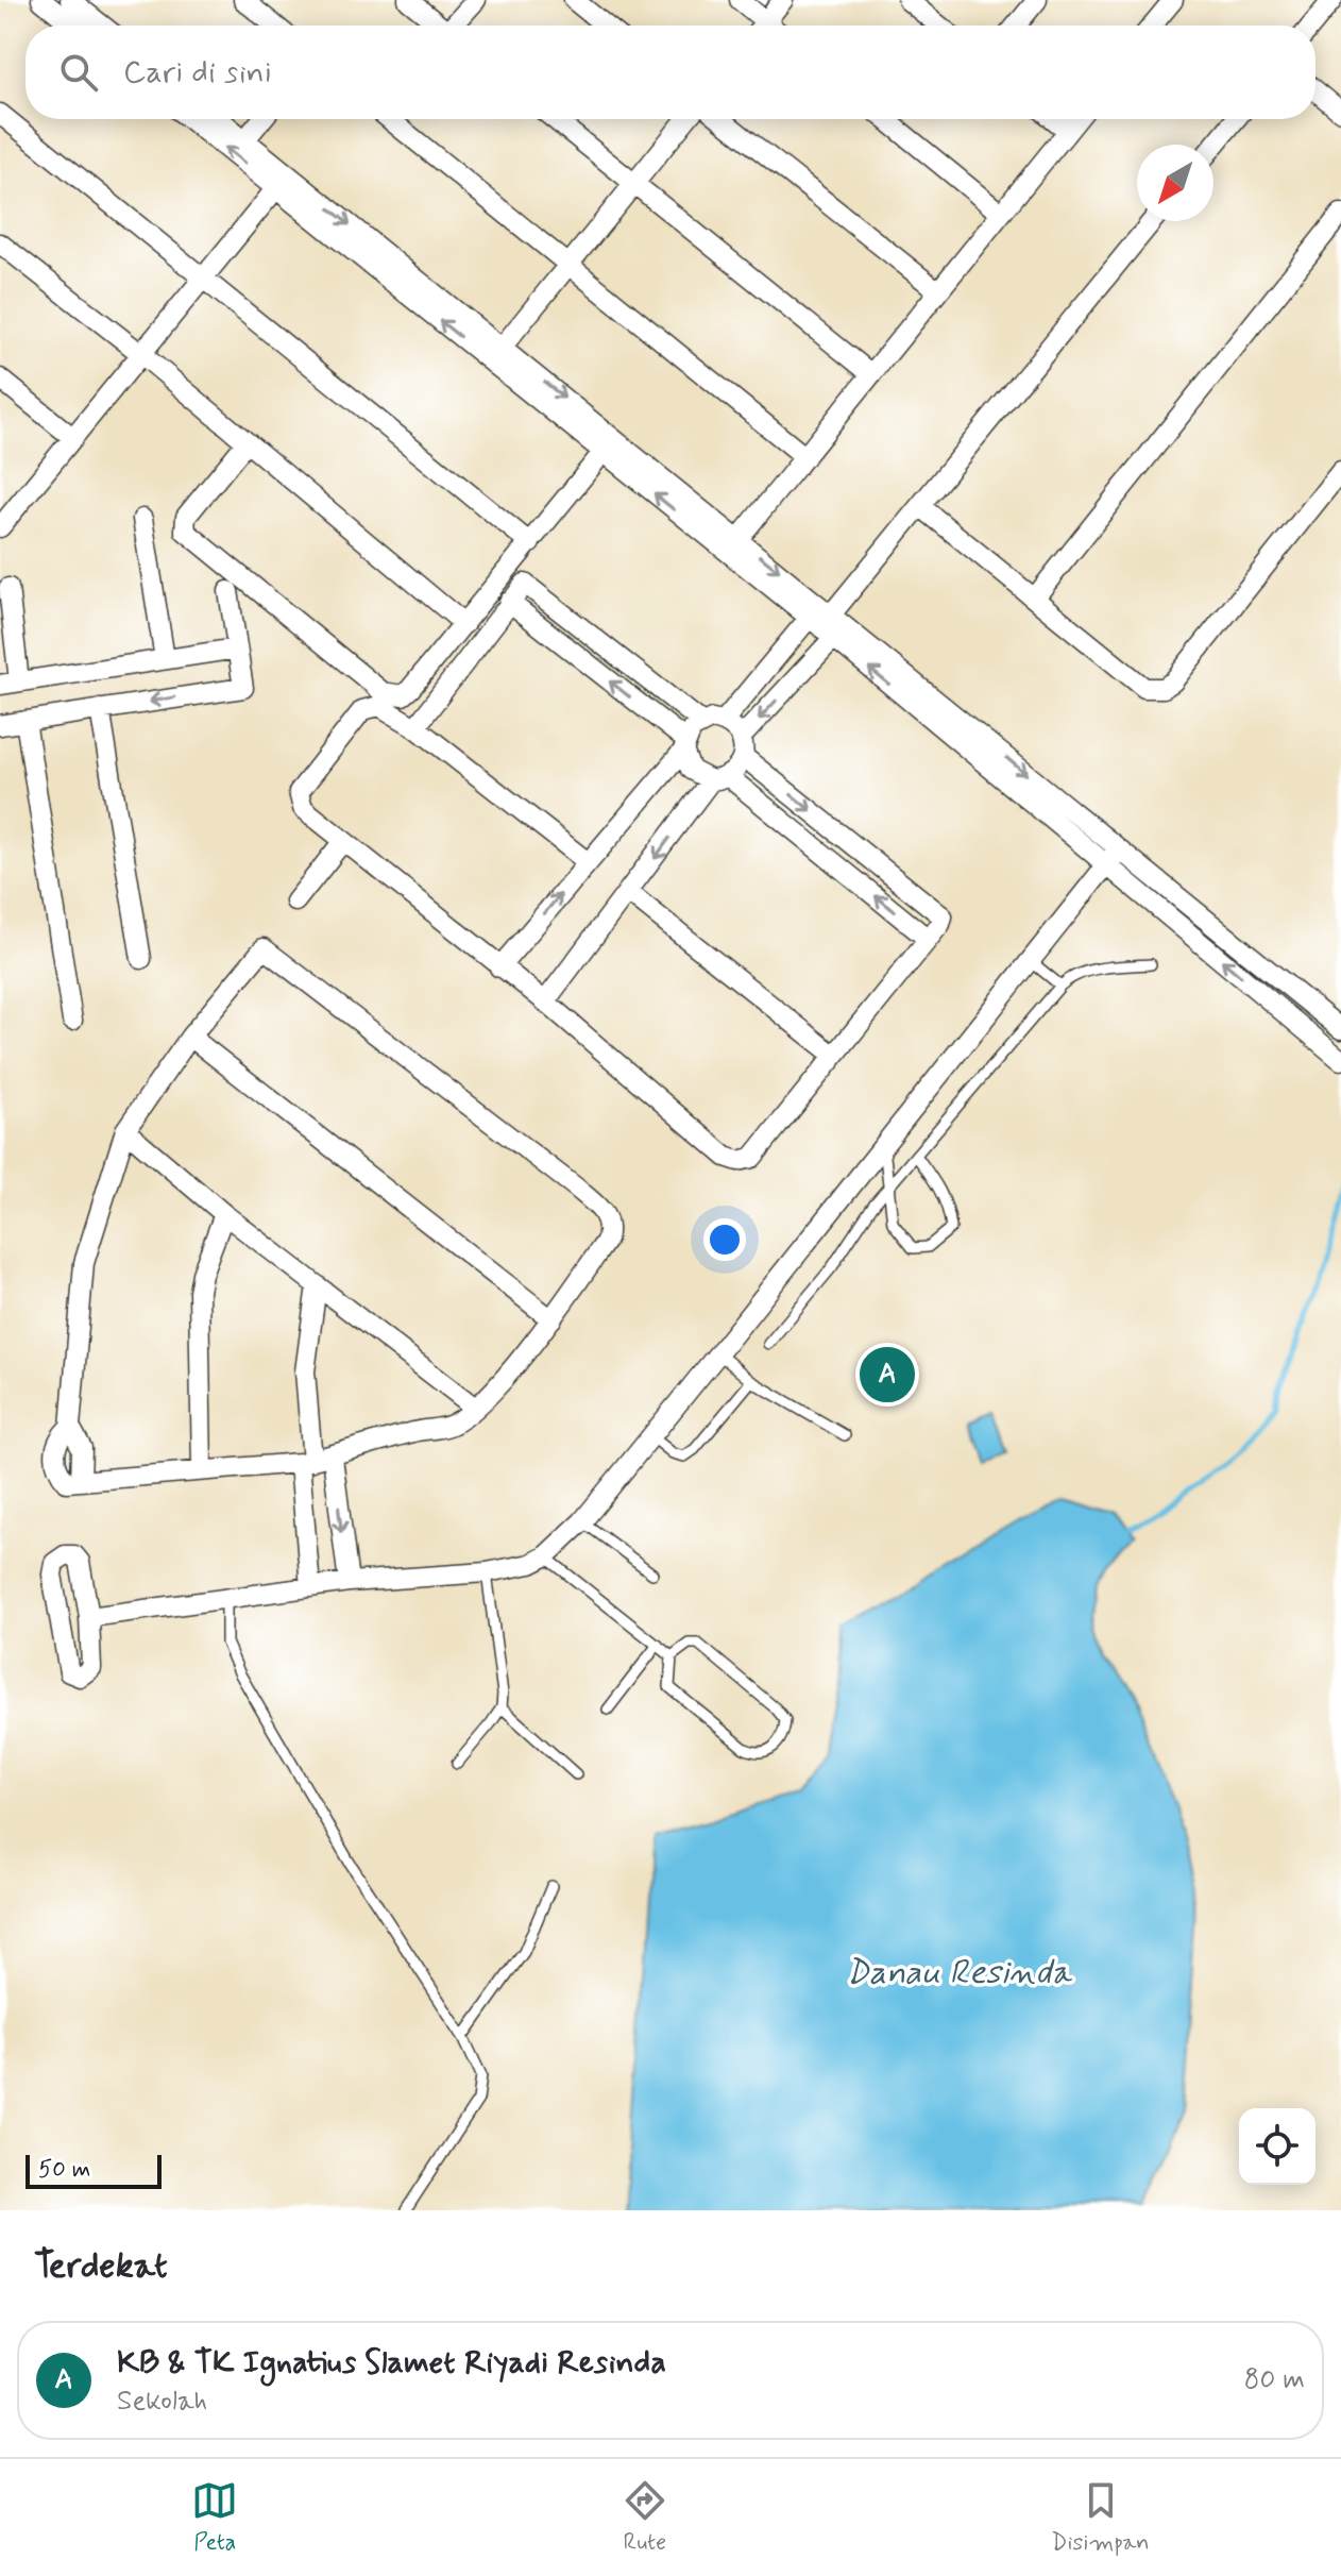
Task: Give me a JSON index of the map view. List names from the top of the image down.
{
  "water": ["Danau Resinda"],
  "scale_bar": "50 m",
  "north": "bottom left",
  "page": {
    "search": "Cari di sini",
    "pins": "A",
    "scale": "50 m",
    "heading": "Terdekat",
    "list": [
      {
        "mark": "A",
        "name": "KB & TK Ignatius Slamet Riyadi Resinda",
        "note": "Sekolah",
        "value": "80 m"
      }
    ],
    "nav": ["Peta", "Rute", "Disimpan"]
  }
}
